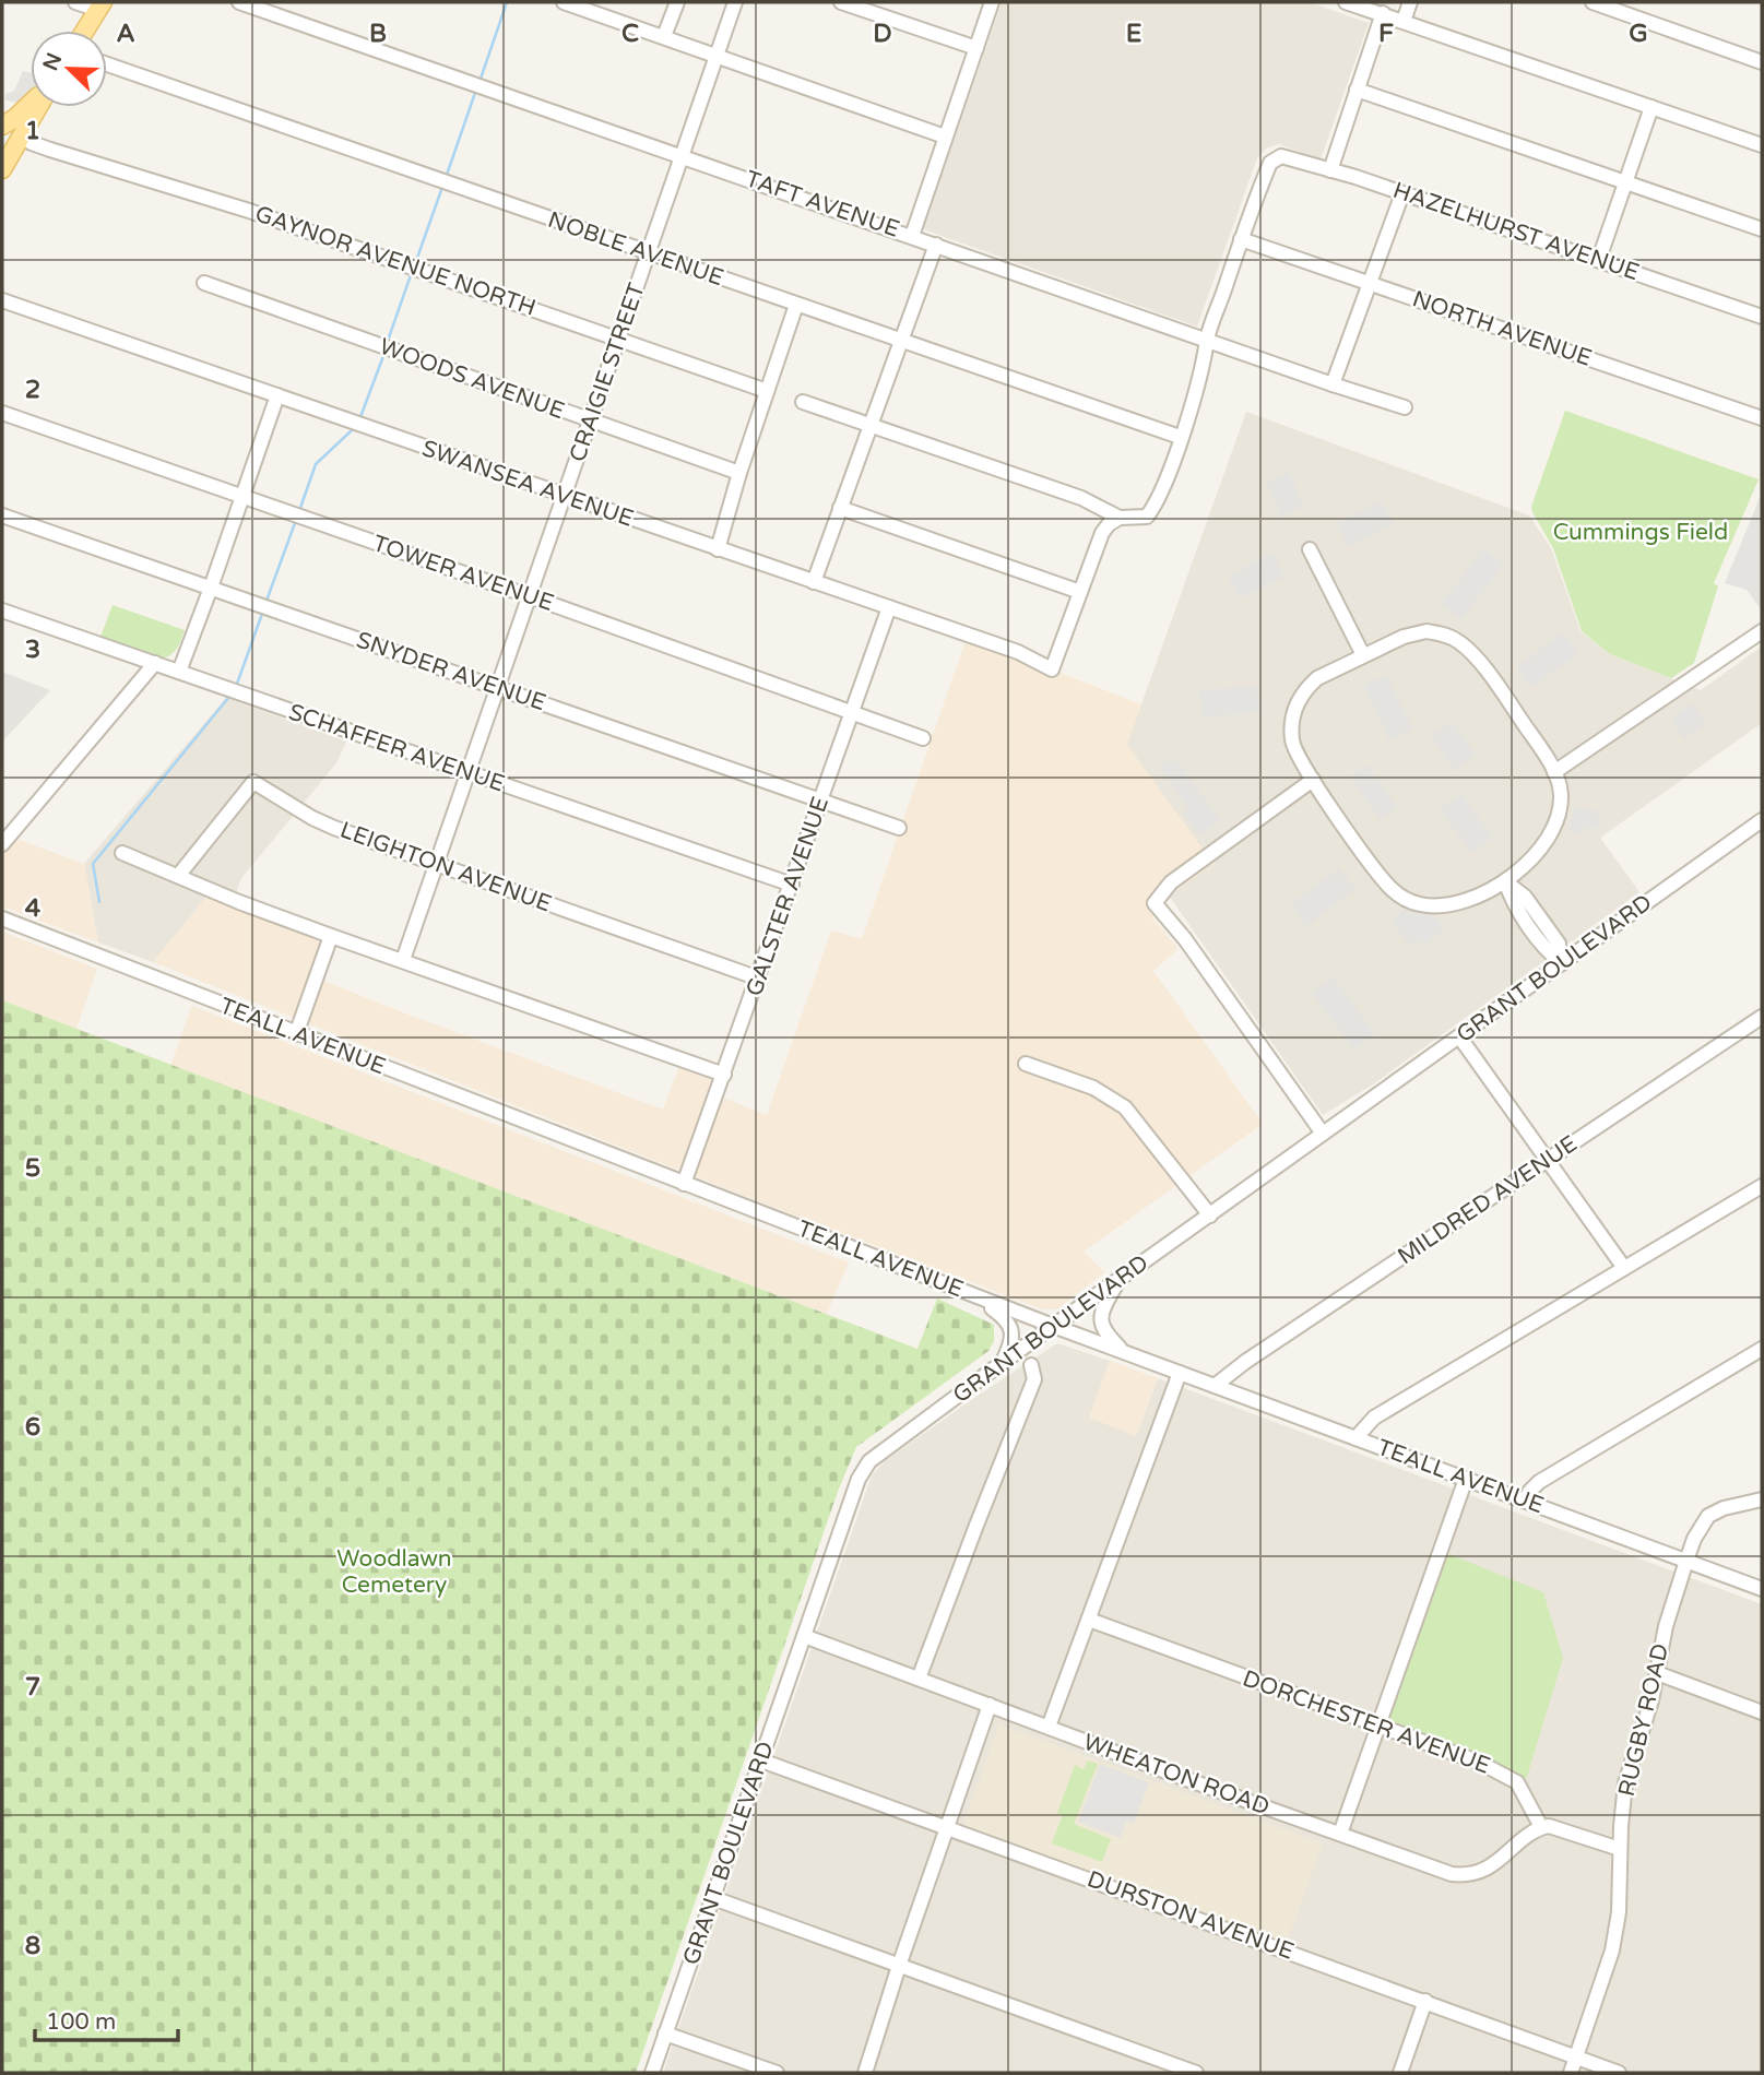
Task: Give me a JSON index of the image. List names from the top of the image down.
{
  "streets": {
    "street": [
      "TAFT AVENUE",
      "HAZELHURST AVENUE",
      "NOBLE AVENUE",
      "GAYNOR AVENUE NORTH",
      "NORTH AVENUE",
      "CRAIGIE STREET",
      "WOODS AVENUE",
      "SWANSEA AVENUE",
      "TOWER AVENUE",
      "SNYDER AVENUE",
      "SCHAFFER AVENUE",
      "LEIGHTON AVENUE",
      "GALSTER AVENUE",
      "GRANT BOULEVARD",
      "TEALL AVENUE",
      "MILDRED AVENUE",
      "RUGBY ROAD",
      "DORCHESTER AVENUE",
      "WHEATON ROAD",
      "DURSTON AVENUE"
    ]
  },
  "crossings": [
    ["TAFT AVENUE", "CRAIGIE STREET"],
    ["HAZELHURST AVENUE", "NORTH AVENUE"],
    ["NOBLE AVENUE", "CRAIGIE STREET"],
    ["GAYNOR AVENUE NORTH", "CRAIGIE STREET"],
    ["CRAIGIE STREET", "WOODS AVENUE"],
    ["CRAIGIE STREET", "SWANSEA AVENUE"],
    ["CRAIGIE STREET", "TOWER AVENUE"],
    ["CRAIGIE STREET", "SNYDER AVENUE"],
    ["CRAIGIE STREET", "SCHAFFER AVENUE"],
    ["CRAIGIE STREET", "LEIGHTON AVENUE"],
    ["SWANSEA AVENUE", "GALSTER AVENUE"],
    ["TOWER AVENUE", "GALSTER AVENUE"],
    ["SNYDER AVENUE", "GALSTER AVENUE"],
    ["SCHAFFER AVENUE", "GALSTER AVENUE"],
    ["LEIGHTON AVENUE", "GALSTER AVENUE"],
    ["GALSTER AVENUE", "TEALL AVENUE"],
    ["GRANT BOULEVARD", "TEALL AVENUE"],
    ["GRANT BOULEVARD", "WHEATON ROAD"],
    ["GRANT BOULEVARD", "DURSTON AVENUE"],
    ["TEALL AVENUE", "MILDRED AVENUE"],
    ["TEALL AVENUE", "RUGBY ROAD"],
    ["RUGBY ROAD", "DURSTON AVENUE"],
    ["DORCHESTER AVENUE", "WHEATON ROAD"]
  ],
  "parks": ["Cummings Field", "Woodlawn Cemetery"],
  "scale_bar": "100 m",
  "north": "top left",
  "grid": {
    "columns": [
      "A",
      "B",
      "C",
      "D",
      "E",
      "F",
      "G"
    ],
    "rows": [
      "1",
      "2",
      "3",
      "4",
      "5",
      "6",
      "7",
      "8"
    ]
  }
}
